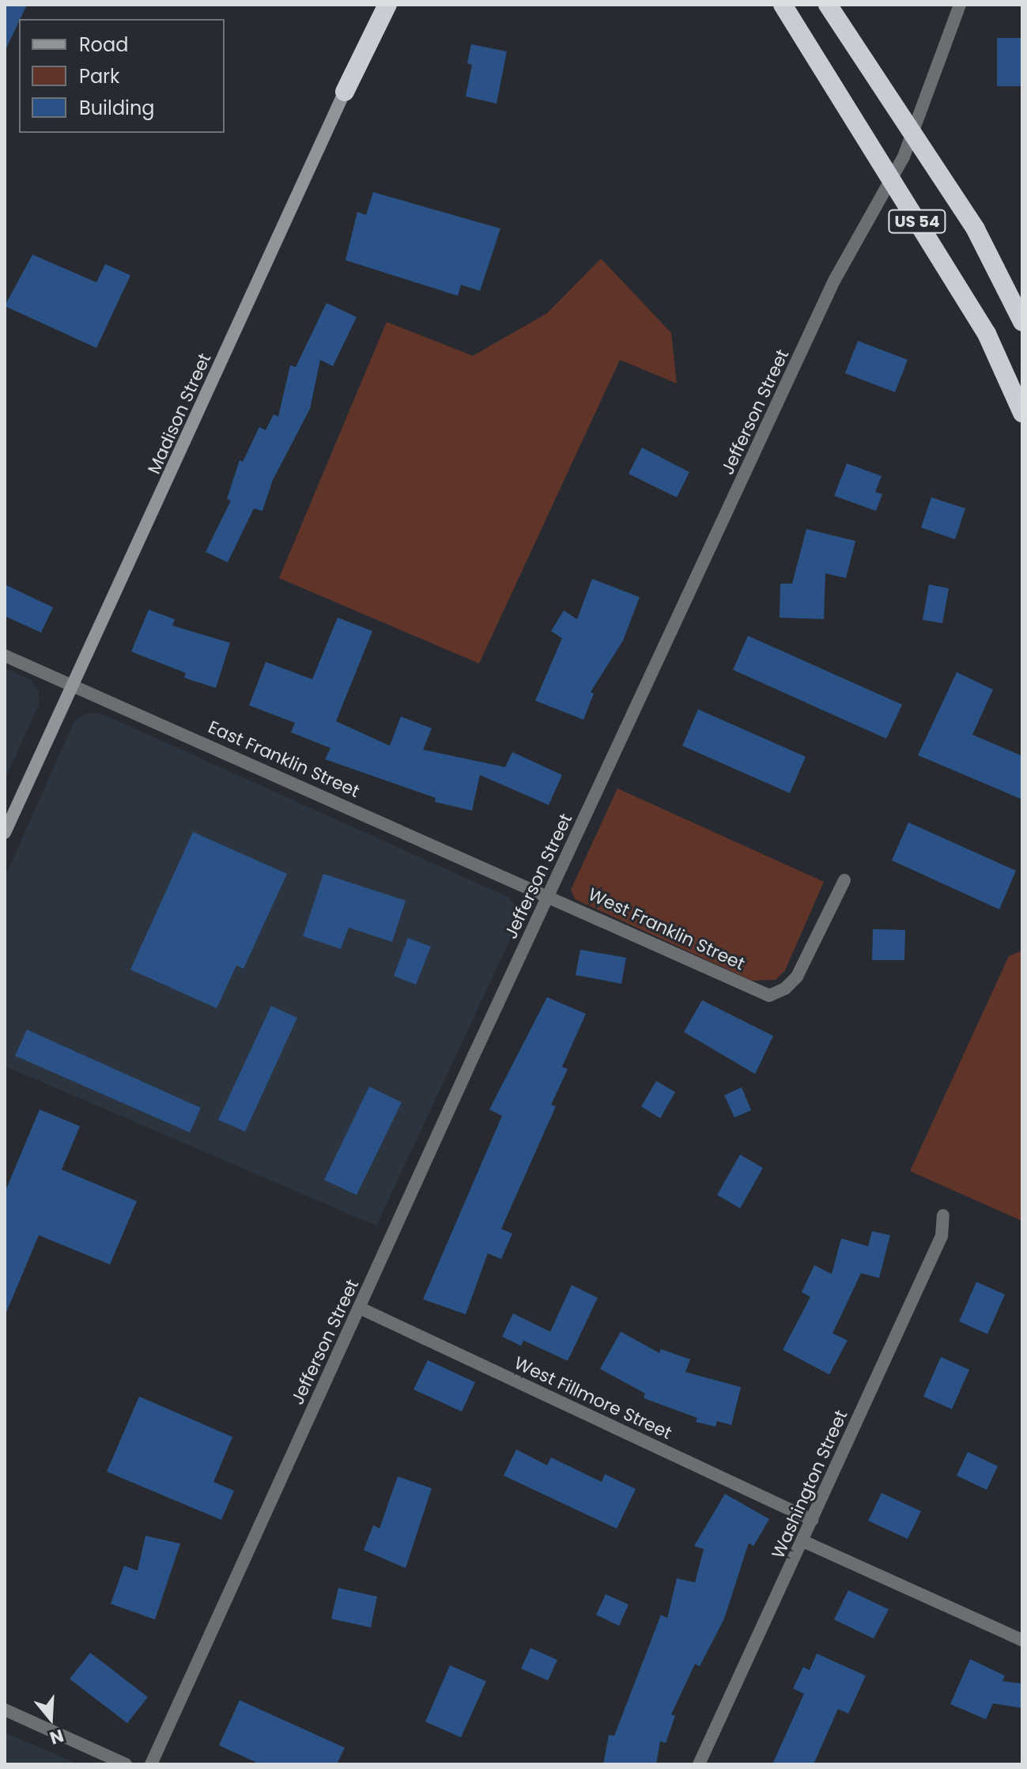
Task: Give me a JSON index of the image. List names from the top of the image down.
{
  "streets": {
    "highway": ["US 54"],
    "main road": ["Madison Street"],
    "street": [
      "Jefferson Street",
      "East Franklin Street",
      "West Franklin Street",
      "West Fillmore Street",
      "Washington Street"
    ]
  },
  "crossings": [
    ["Jefferson Street", "East Franklin Street"],
    ["Jefferson Street", "West Franklin Street"],
    ["Jefferson Street", "West Fillmore Street"],
    ["Madison Street", "East Franklin Street"],
    ["East Franklin Street", "West Franklin Street"],
    ["West Fillmore Street", "Washington Street"]
  ],
  "legend": ["Road", "Park", "Building"],
  "north": "bottom"
}
